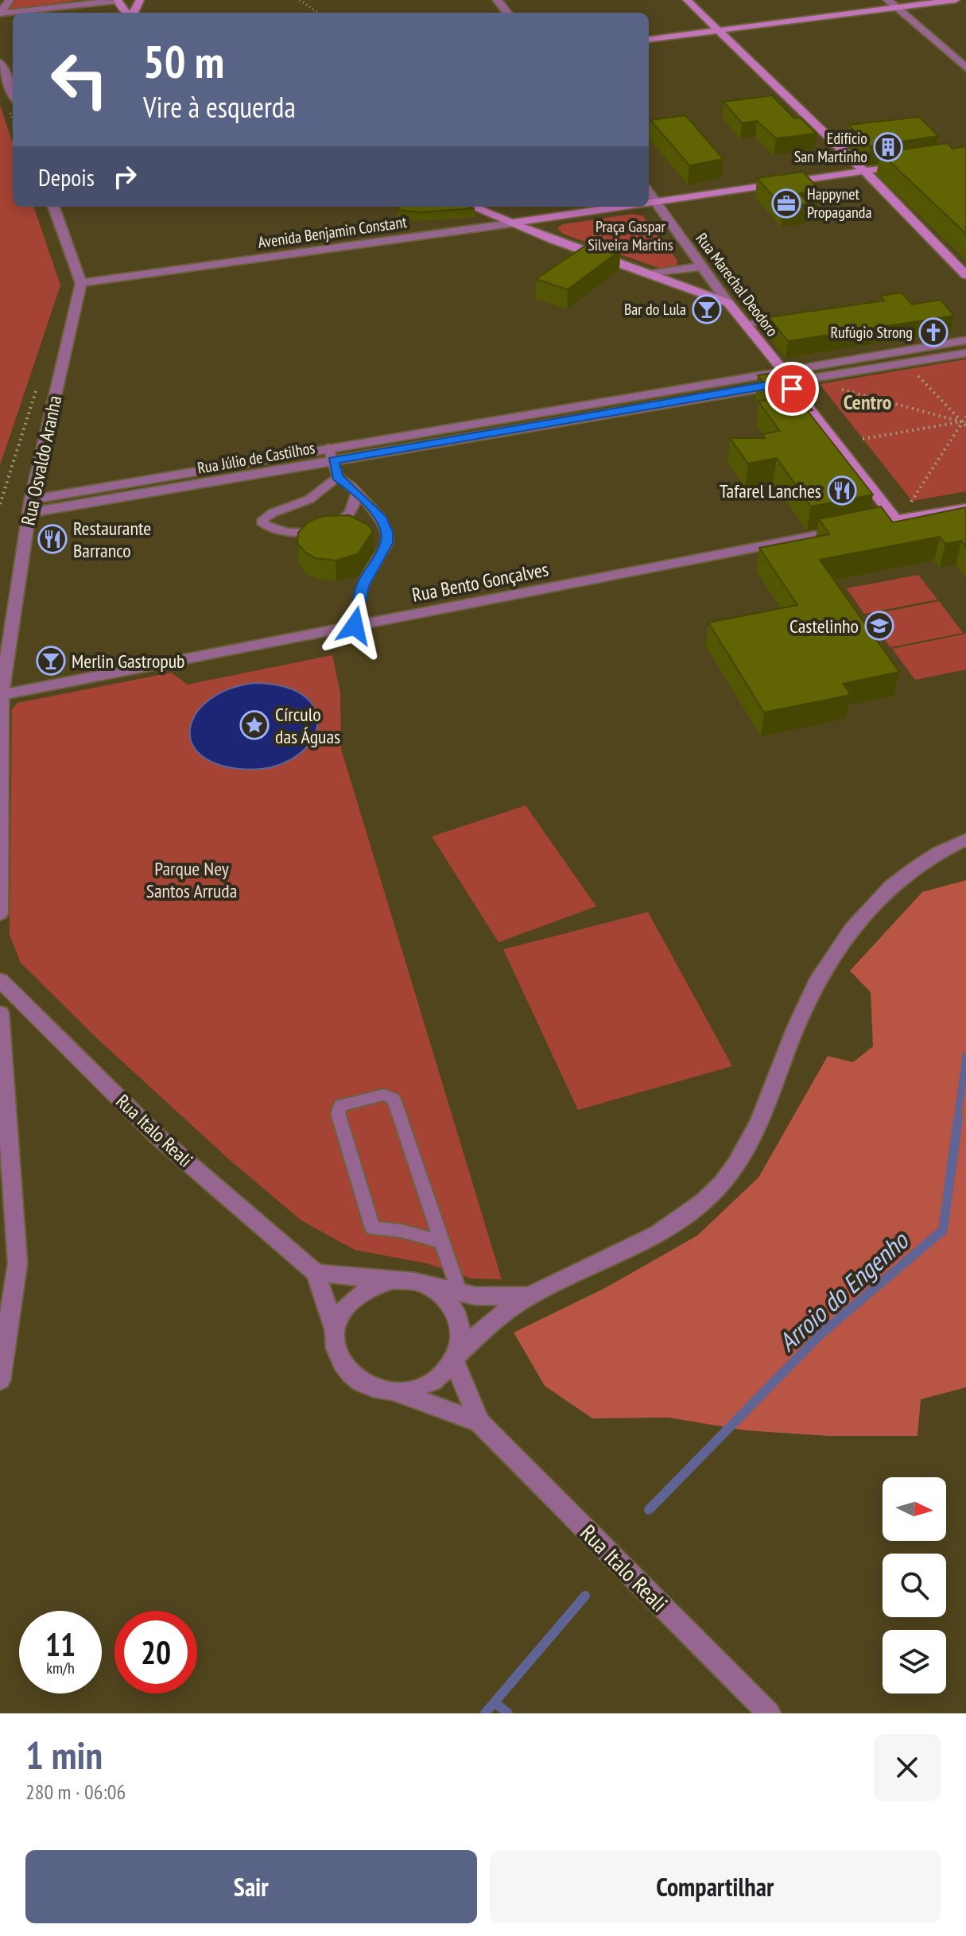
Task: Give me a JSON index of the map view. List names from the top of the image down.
{
  "streets": {
    "main road": ["Avenida Benjamin Constant", "Rua Marechal Deodoro"],
    "street": [
      "Rua Júlio de Castilhos",
      "Rua Osvaldo Aranha",
      "Rua Bento Gonçalves",
      "Rua Italo Reali"
    ]
  },
  "crossings": [
    ["Avenida Benjamin Constant", "Rua Marechal Deodoro"],
    ["Avenida Benjamin Constant", "Rua Osvaldo Aranha"],
    ["Rua Marechal Deodoro", "Rua Júlio de Castilhos"],
    ["Rua Júlio de Castilhos", "Rua Osvaldo Aranha"],
    ["Rua Osvaldo Aranha", "Rua Bento Gonçalves"]
  ],
  "districts": ["Centro"],
  "water": ["Arroio do Engenho"],
  "parks": ["Praça Gaspar Silveira Martins", "Parque Ney Santos Arruda"],
  "places": {
    "building": ["Edifício San Martinho"],
    "office": ["Happynet Propaganda"],
    "bar": ["Bar do Lula", "Merlin Gastropub"],
    "church": ["Rufúgio Strong"],
    "restaurant": ["Tafarel Lanches", "Restaurante Barranco"],
    "school or university": ["Castelinho"],
    "place": ["Círculo das Águas"]
  },
  "north": "right",
  "page": {
    "turn": ["50 m", "Vire à esquerda"],
    "then": "Depois",
    "speed": "11 km/h",
    "limit": "20",
    "heading": ["1 min", "280 m · 06:06"],
    "buttons": ["Sair", "Compartilhar"]
  }
}
